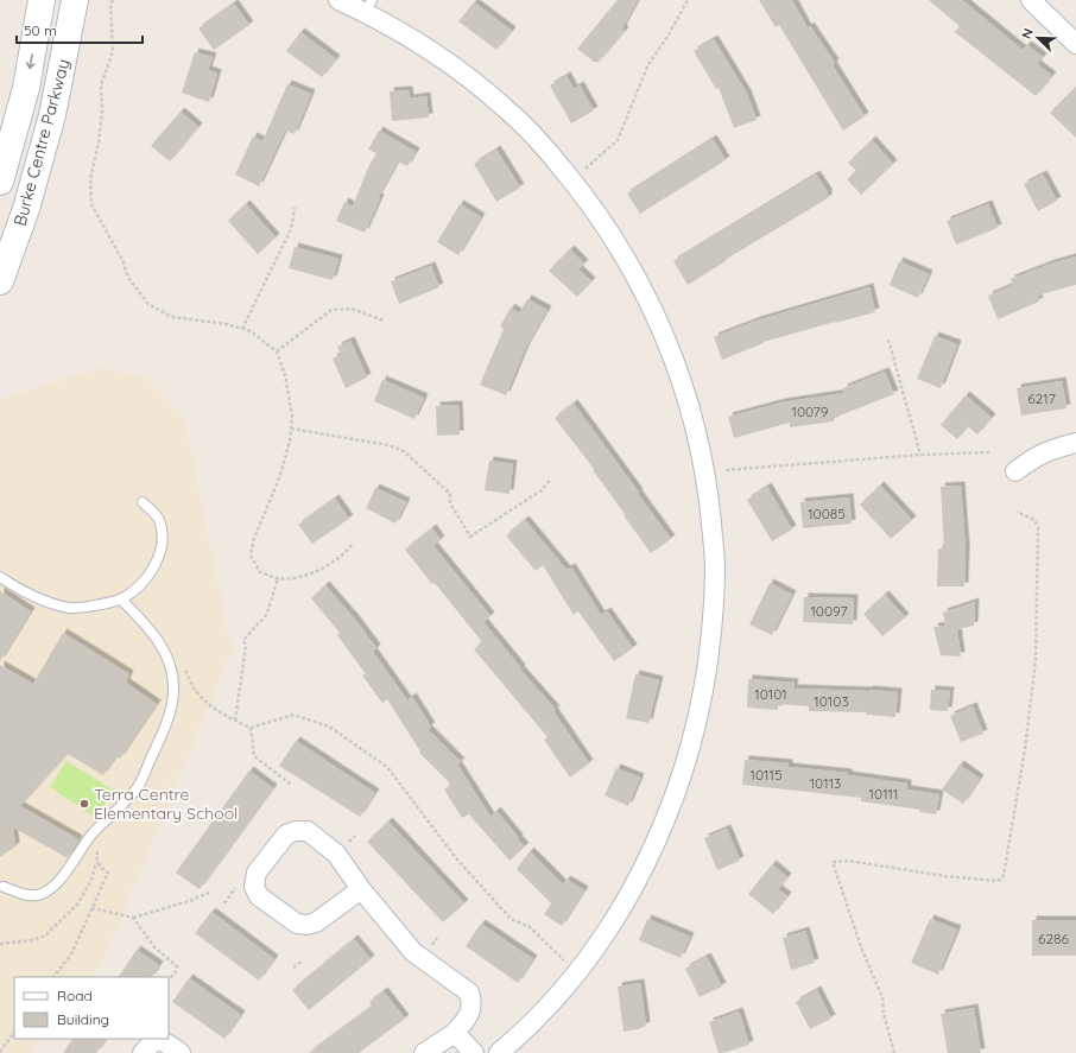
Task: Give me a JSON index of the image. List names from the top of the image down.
{
  "streets": {
    "main road": ["Burke Centre Parkway"]
  },
  "places": ["Terra Centre Elementary School"],
  "house_numbers": [
    "6217",
    "10079",
    "10085",
    "10097",
    "10101",
    "10103",
    "10115",
    "10113",
    "10111",
    "6286"
  ],
  "legend": ["Road", "Building"],
  "scale_bar": "50 m",
  "north": "top left"
}
